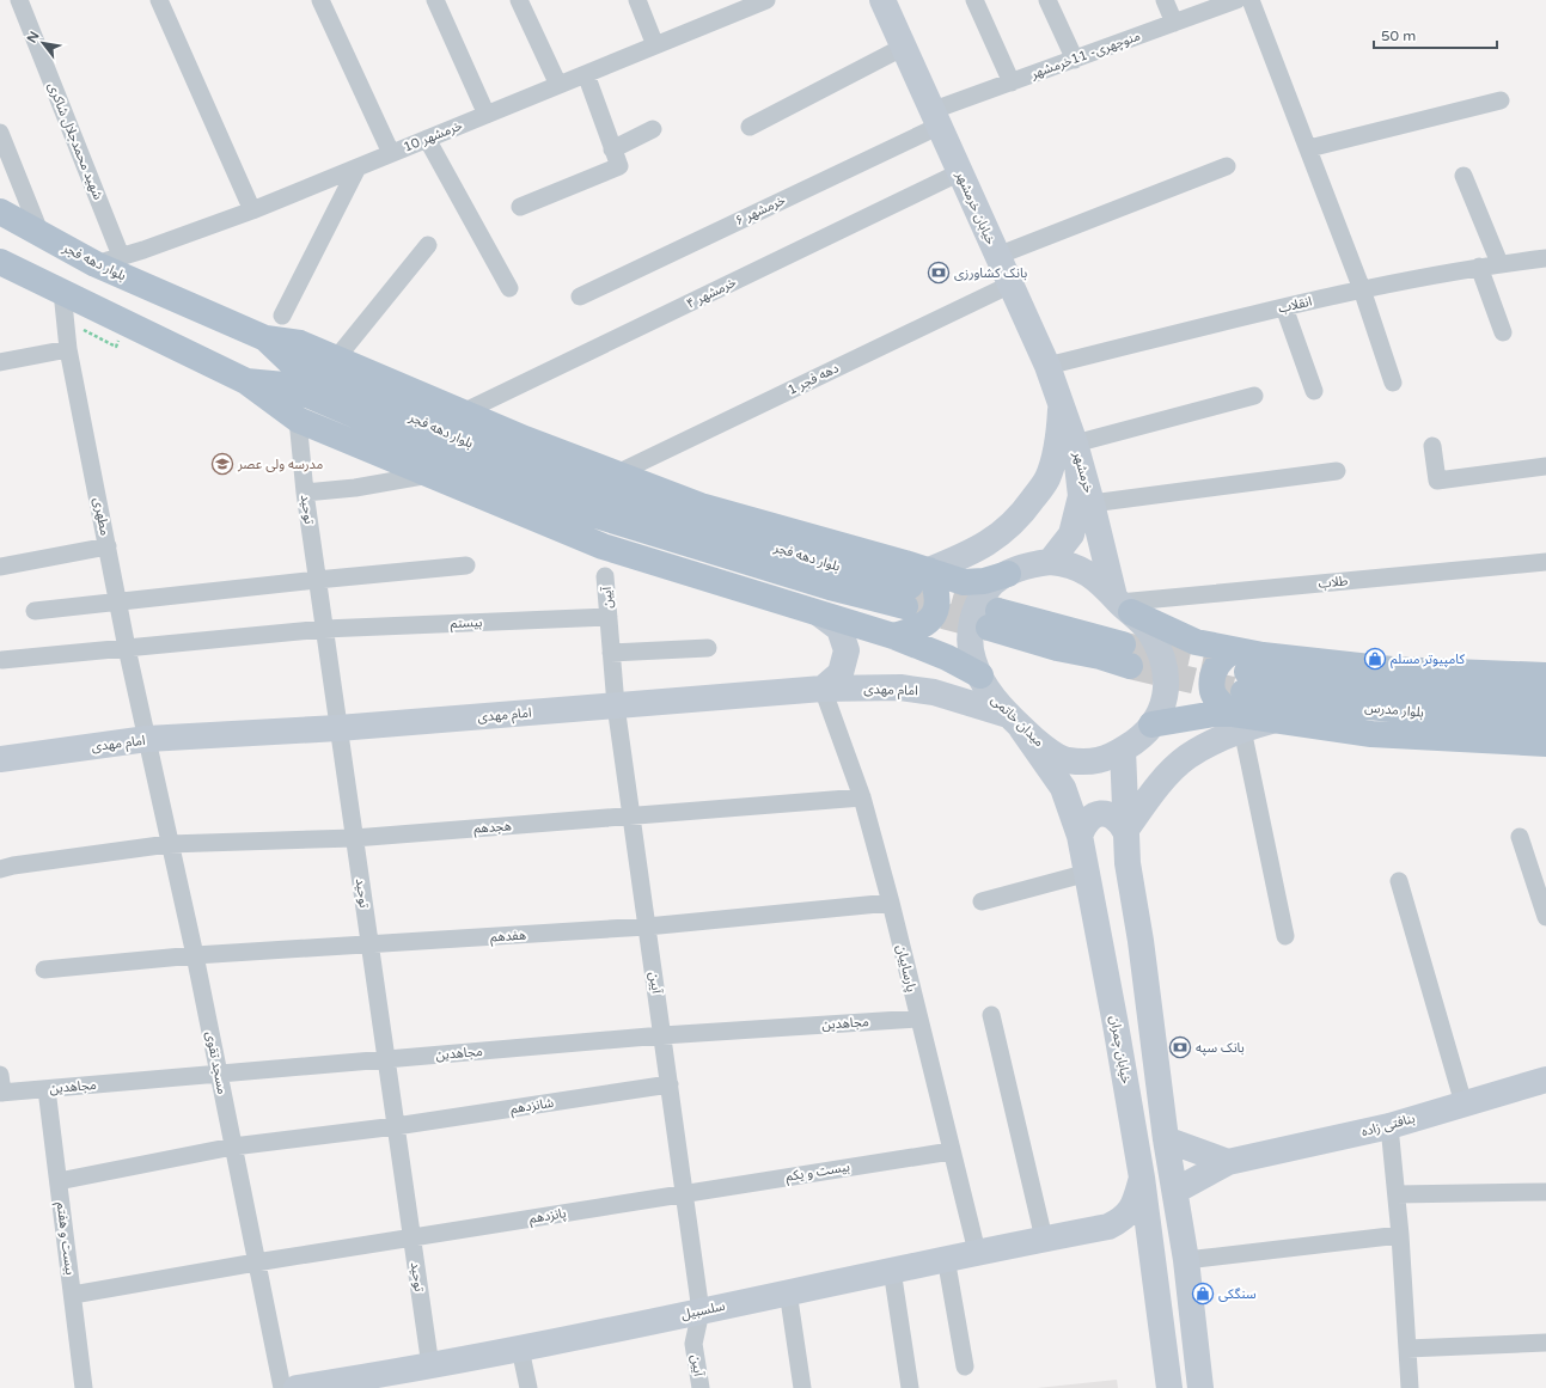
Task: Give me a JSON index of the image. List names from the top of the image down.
{
  "streets": {
    "main road": [
      "خیابان خرمشهر",
      "بلوار دهه فجر",
      "خرمشهر",
      "امام مهدی",
      "بلوار مدرس",
      "میدان خاتمی",
      "خیابان چمران",
      "بنافتی زاده",
      "سلسبیل"
    ],
    "street": [
      "منوچهری- 11خرمشهر",
      "خرمشهر 10",
      "شهید محمدجلال شاکری",
      "خرمشهر ۶",
      "خرمشهر ۴",
      "انقلاب",
      "دهه فجر 1",
      "توحید",
      "مطهری",
      "طلاب",
      "آیین",
      "بیستم",
      "هجدهم",
      "هفدهم",
      "پارساییان",
      "مجاهدین",
      "مسجد تقوی",
      "شانزدهم",
      "بیست و یکم",
      "پانزدهم",
      "بیست و هفتم"
    ]
  },
  "crossings": [
    ["منوچهری- 11خرمشهر", "خیابان خرمشهر"],
    ["منوچهری- 11خرمشهر", "خرمشهر ۶"],
    ["خرمشهر 10", "شهید محمدجلال شاکری"],
    ["خرمشهر 10", "بلوار دهه فجر"],
    ["خیابان خرمشهر", "خرمشهر ۶"],
    ["خیابان خرمشهر", "خرمشهر ۴"],
    ["خیابان خرمشهر", "انقلاب"],
    ["خیابان خرمشهر", "دهه فجر 1"],
    ["خیابان خرمشهر", "خرمشهر"],
    ["بلوار دهه فجر", "مطهری"],
    ["خرمشهر", "طلاب"],
    ["خرمشهر", "میدان خاتمی"],
    ["توحید", "بیستم"],
    ["توحید", "امام مهدی"],
    ["توحید", "هجدهم"],
    ["توحید", "هفدهم"],
    ["توحید", "مجاهدین"],
    ["توحید", "شانزدهم"],
    ["توحید", "پانزدهم"],
    ["توحید", "سلسبیل"],
    ["مطهری", "امام مهدی"],
    ["مطهری", "مسجد تقوی"],
    ["طلاب", "میدان خاتمی"],
    ["آیین", "بیستم"],
    ["آیین", "امام مهدی"],
    ["آیین", "هجدهم"],
    ["آیین", "هفدهم"],
    ["آیین", "مجاهدین"],
    ["آیین", "شانزدهم"],
    ["آیین", "بیست و یکم"],
    ["آیین", "پانزدهم"],
    ["آیین", "سلسبیل"],
    ["امام مهدی", "میدان خاتمی"],
    ["امام مهدی", "پارساییان"],
    ["امام مهدی", "خیابان چمران"],
    ["امام مهدی", "مسجد تقوی"],
    ["میدان خاتمی", "خیابان چمران"],
    ["هجدهم", "پارساییان"],
    ["هجدهم", "مسجد تقوی"],
    ["هفدهم", "پارساییان"],
    ["هفدهم", "مسجد تقوی"],
    ["پارساییان", "مجاهدین"],
    ["پارساییان", "بیست و یکم"],
    ["پارساییان", "سلسبیل"],
    ["مجاهدین", "مسجد تقوی"],
    ["مجاهدین", "بیست و هفتم"],
    ["خیابان چمران", "سلسبیل"],
    ["مسجد تقوی", "شانزدهم"],
    ["مسجد تقوی", "پانزدهم"],
    ["شانزدهم", "بیست و هفتم"],
    ["بیست و یکم", "پانزدهم"],
    ["پانزدهم", "بیست و هفتم"]
  ],
  "places": {
    "bank": ["بانک کشاورزی", "بانک سپه"],
    "school or university": ["مدرسه ولی عصر"],
    "shop": ["کامپیوتر مسلم", "سنگکی"]
  },
  "scale_bar": "50 m",
  "north": "top left"
}
